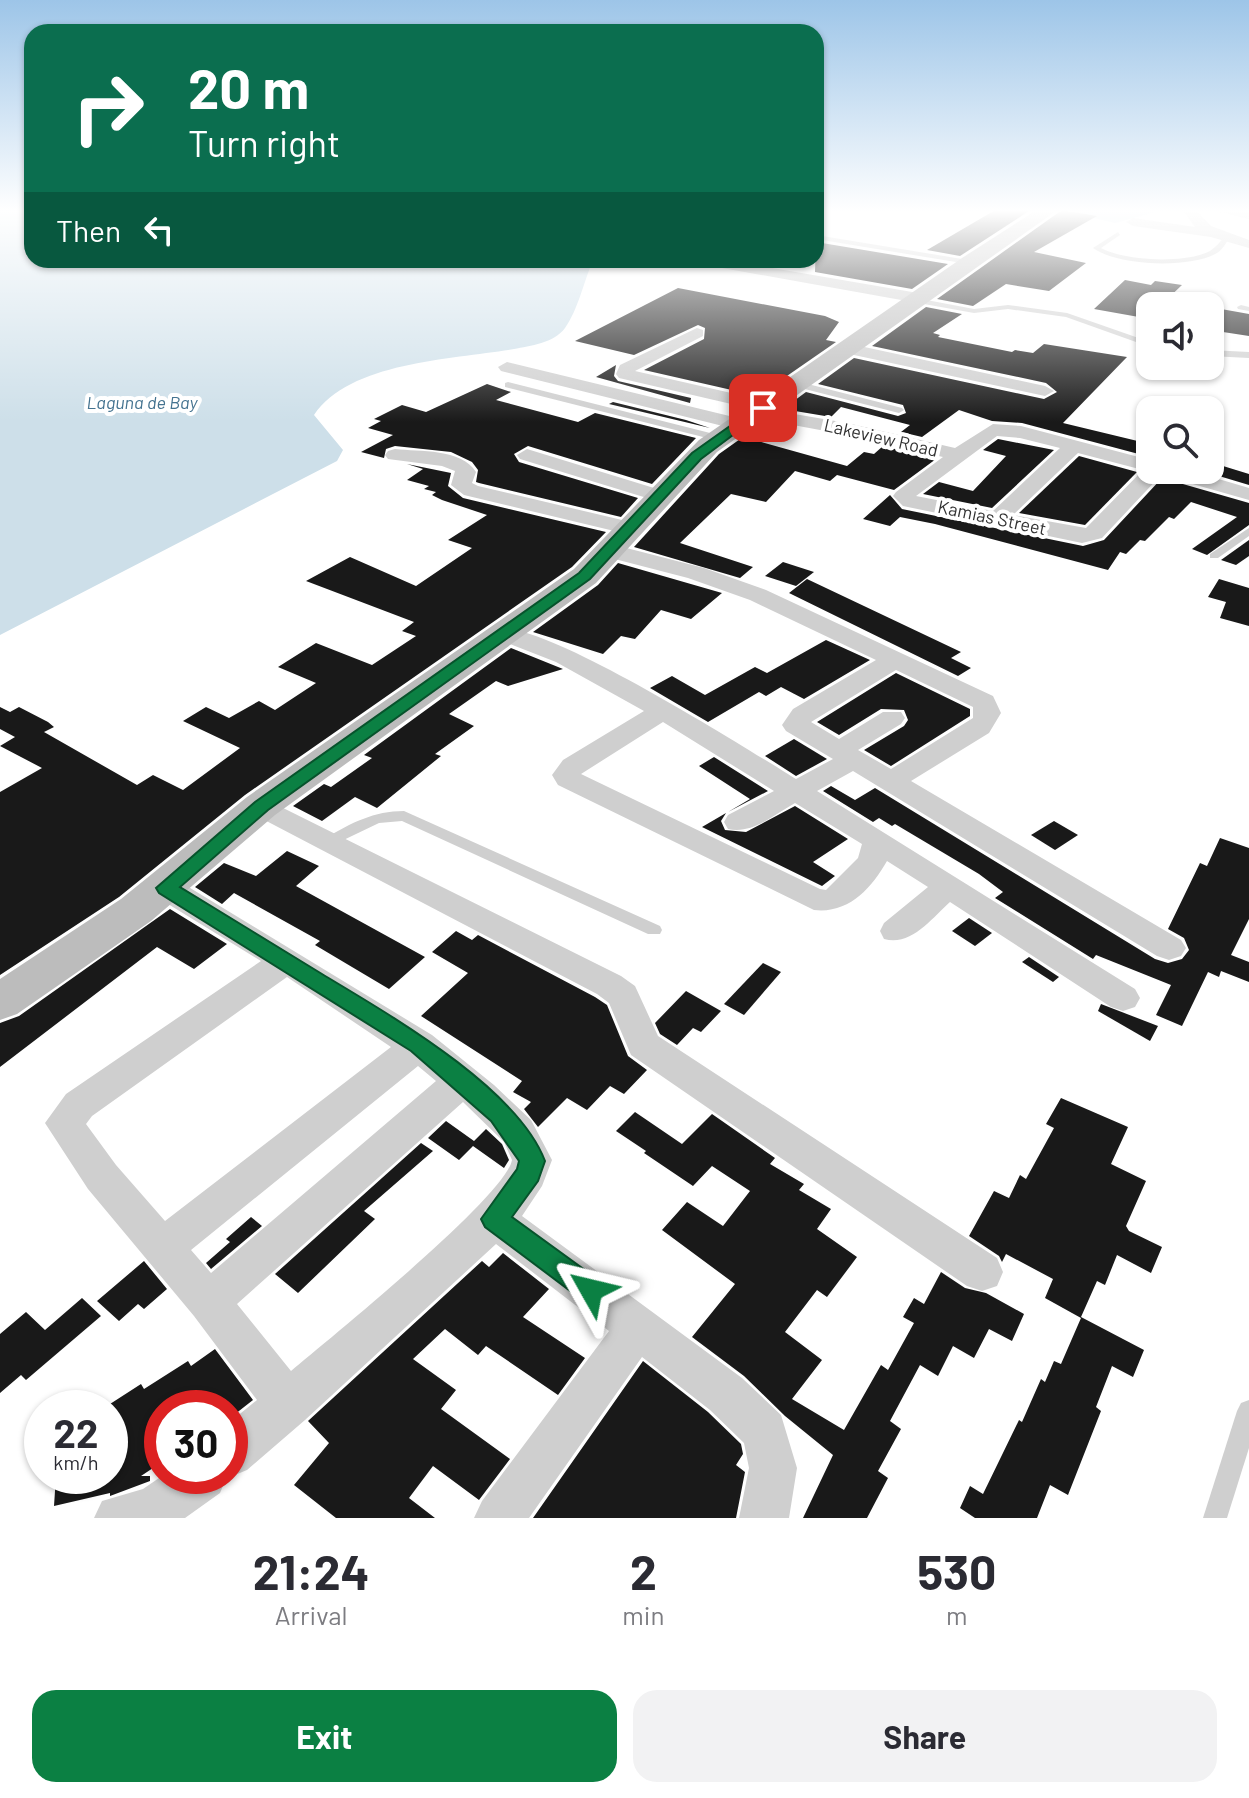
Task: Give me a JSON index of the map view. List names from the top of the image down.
{
  "streets": {
    "street": ["Lakeview Road", "Kamias Street"]
  },
  "crossings": [
    ["Lakeview Road", "Kamias Street"]
  ],
  "water": ["Laguna de Bay"],
  "page": {
    "turn": ["20 m", "Turn right"],
    "then": "Then",
    "speed": "22 km/h",
    "limit": "30",
    "eta": [
      "21:24",
      "Arrival",
      "2",
      "min",
      "530",
      "m"
    ],
    "buttons": ["Exit", "Share"]
  }
}
